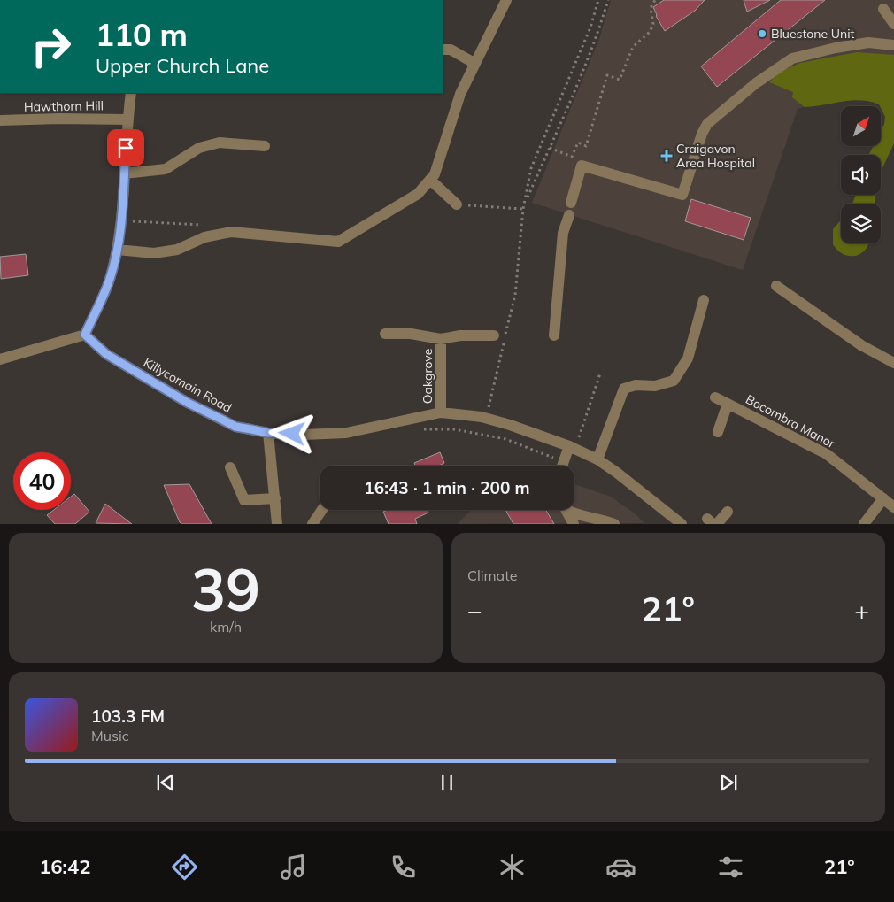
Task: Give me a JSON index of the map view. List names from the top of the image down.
{
  "streets": {
    "street": [
      "Hawthorn Hill",
      "Oakgrove",
      "Killycomain Road",
      "Bocombra Manor"
    ]
  },
  "crossings": [
    ["Oakgrove", "Killycomain Road"]
  ],
  "places": {
    "other": ["Bluestone Unit"],
    "health": ["Craigavon Area Hospital"]
  },
  "north": "top right",
  "page": {
    "turn": ["110 m", "Upper Church Lane"],
    "limit": "40",
    "trip": "16:43 · 1 min · 200 m",
    "tile": [
      ["39", "km/h"],
      "Climate"
    ],
    "heat": ["−", "21°", "+"],
    "song": ["103.3 FM", "Music"],
    "tabs": ["16:42", "21°"]
  }
}
